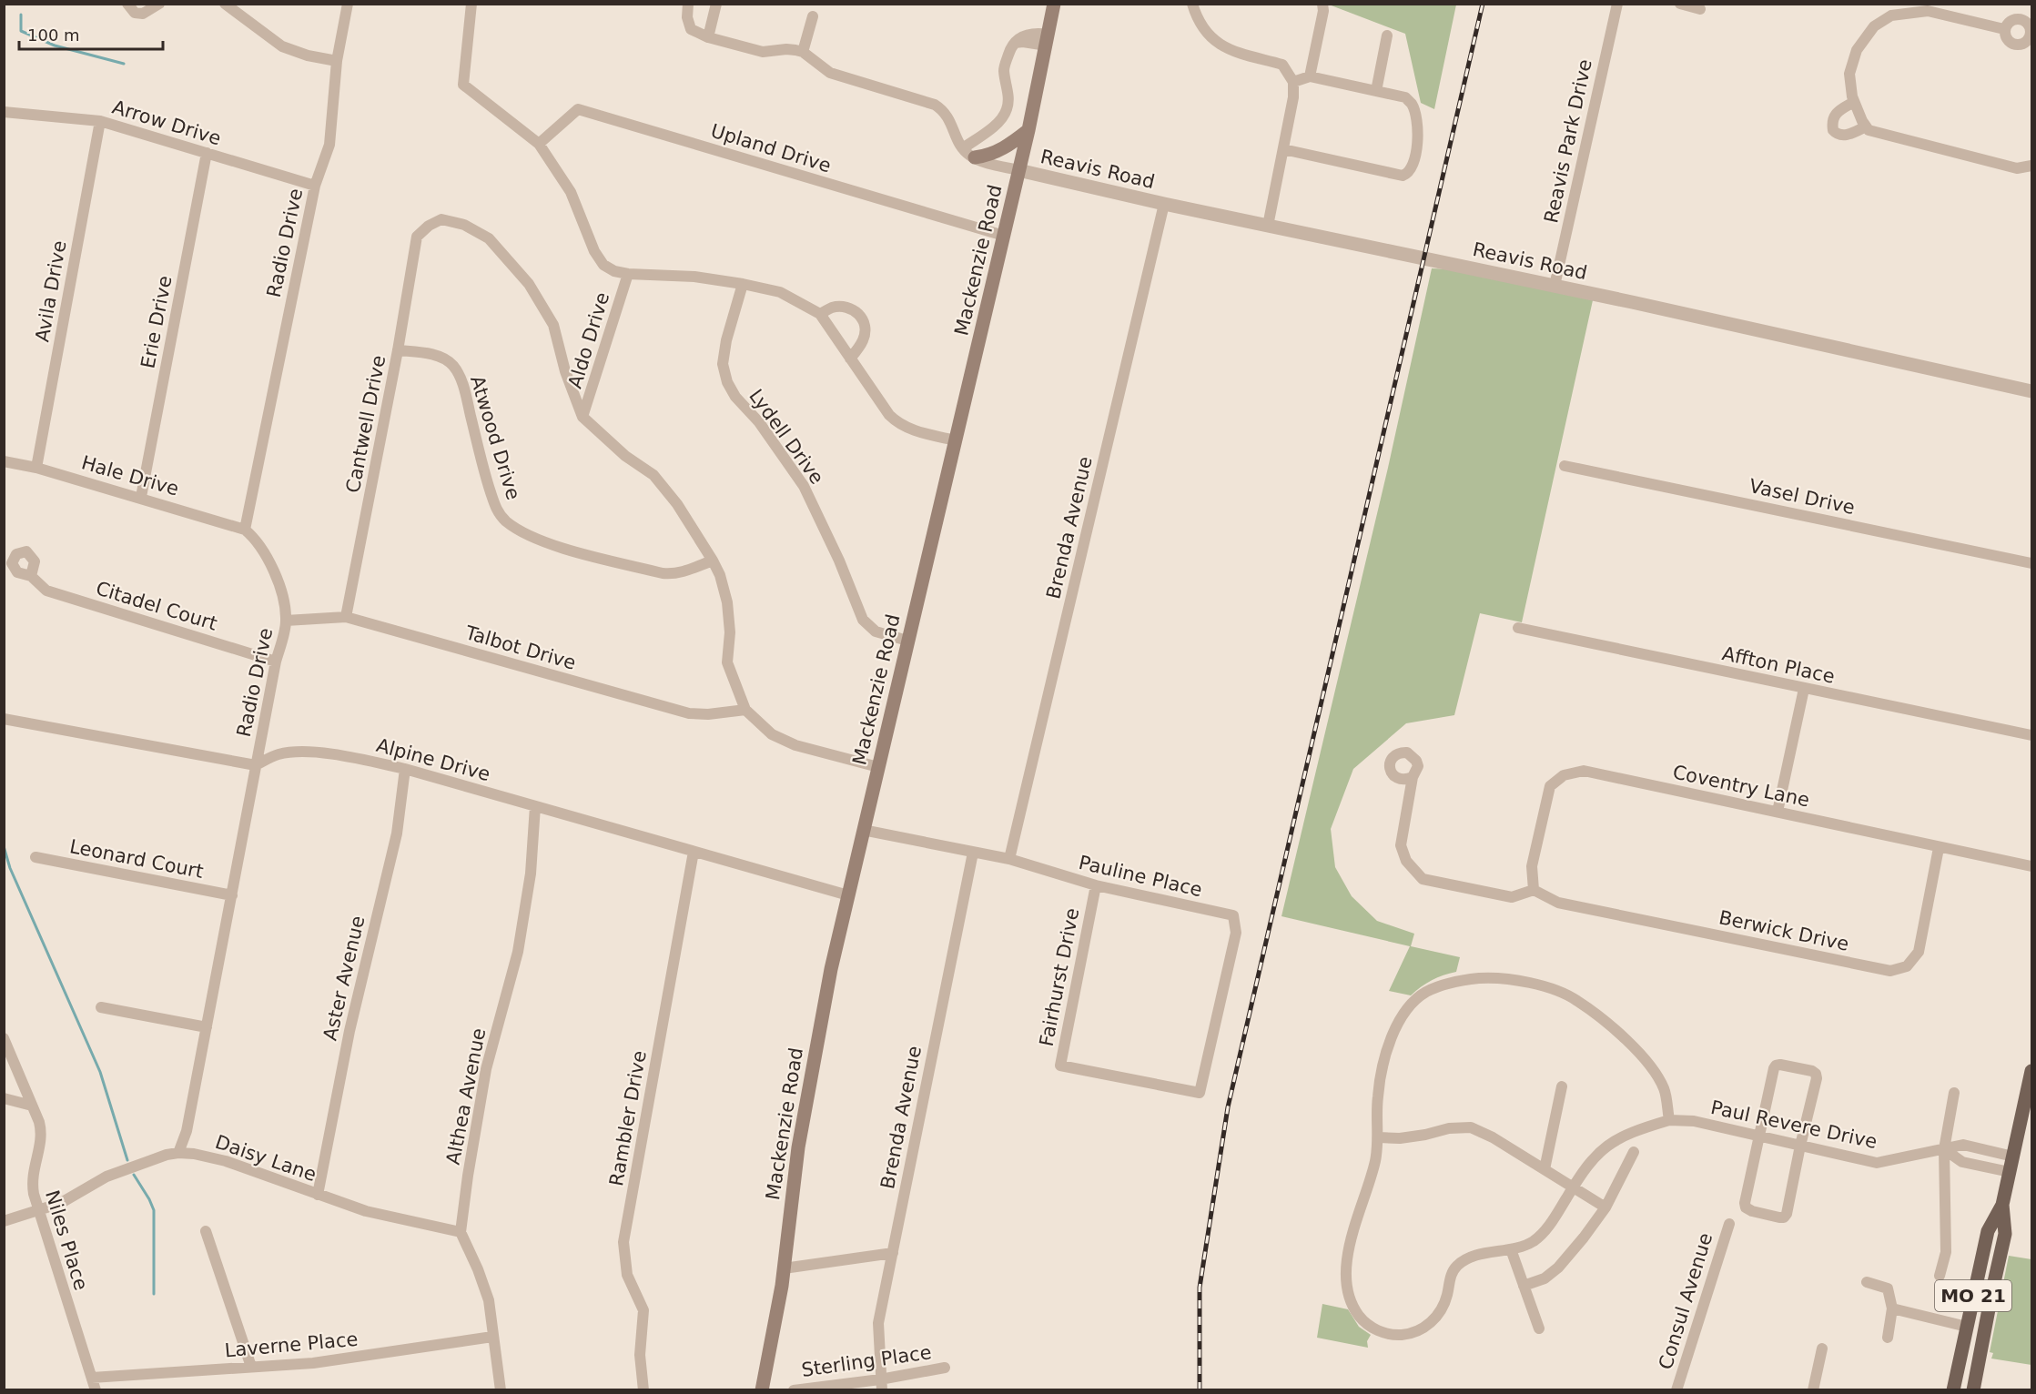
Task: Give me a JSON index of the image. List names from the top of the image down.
{
  "streets": {
    "main road": ["Mackenzie Road", "MO 21"],
    "street": [
      "Arrow Drive",
      "Reavis Park Drive",
      "Upland Drive",
      "Reavis Road",
      "Radio Drive",
      "Avila Drive",
      "Erie Drive",
      "Aldo Drive",
      "Cantwell Drive",
      "Lydell Drive",
      "Atwood Drive",
      "Hale Drive",
      "Vasel Drive",
      "Brenda Avenue",
      "Citadel Court",
      "Talbot Drive",
      "Affton Place",
      "Alpine Drive",
      "Coventry Lane",
      "Leonard Court",
      "Pauline Place",
      "Berwick Drive",
      "Fairhurst Drive",
      "Aster Avenue",
      "Althea Avenue",
      "Rambler Drive",
      "Paul Revere Drive",
      "Daisy Lane",
      "Niles Place",
      "Consul Avenue",
      "Laverne Place",
      "Sterling Place"
    ]
  },
  "crossings": [
    ["Arrow Drive", "Radio Drive"],
    ["Arrow Drive", "Avila Drive"],
    ["Arrow Drive", "Erie Drive"],
    ["Reavis Park Drive", "Reavis Road"],
    ["Upland Drive", "Mackenzie Road"],
    ["Reavis Road", "Mackenzie Road"],
    ["Reavis Road", "Brenda Avenue"],
    ["Radio Drive", "Hale Drive"],
    ["Radio Drive", "Citadel Court"],
    ["Radio Drive", "Talbot Drive"],
    ["Radio Drive", "Alpine Drive"],
    ["Radio Drive", "Leonard Court"],
    ["Radio Drive", "Daisy Lane"],
    ["Mackenzie Road", "Lydell Drive"],
    ["Mackenzie Road", "Alpine Drive"],
    ["Mackenzie Road", "Pauline Place"],
    ["Avila Drive", "Hale Drive"],
    ["Erie Drive", "Hale Drive"],
    ["Aldo Drive", "Cantwell Drive"],
    ["Cantwell Drive", "Atwood Drive"],
    ["Cantwell Drive", "Talbot Drive"],
    ["Brenda Avenue", "Pauline Place"],
    ["Brenda Avenue", "Sterling Place"],
    ["Alpine Drive", "Aster Avenue"],
    ["Alpine Drive", "Althea Avenue"],
    ["Alpine Drive", "Rambler Drive"],
    ["Coventry Lane", "Berwick Drive"],
    ["Pauline Place", "Fairhurst Drive"],
    ["Aster Avenue", "Daisy Lane"],
    ["Althea Avenue", "Daisy Lane"],
    ["Paul Revere Drive", "MO 21"],
    ["Daisy Lane", "Niles Place"],
    ["Niles Place", "Laverne Place"]
  ],
  "scale_bar": "100 m"
}
